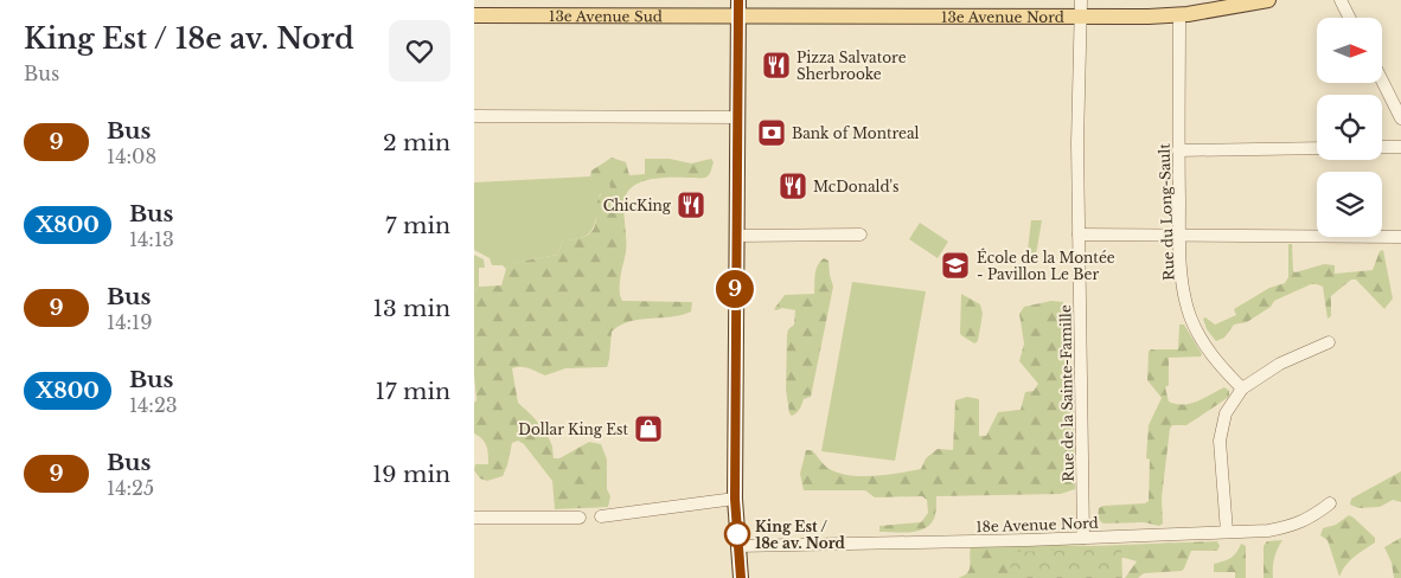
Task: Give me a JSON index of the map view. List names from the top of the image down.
{
  "streets": {
    "main road": ["13e Avenue Sud", "13e Avenue Nord"],
    "street": ["Rue du Long-Sault", "Rue de la Sainte-Famille", "18e Avenue Nord"]
  },
  "crossings": [
    ["13e Avenue Sud", "13e Avenue Nord"],
    ["13e Avenue Nord", "Rue du Long-Sault"],
    ["13e Avenue Nord", "Rue de la Sainte-Famille"],
    ["Rue de la Sainte-Famille", "18e Avenue Nord"]
  ],
  "places": {
    "restaurant": ["Pizza Salvatore Sherbrooke", "McDonald's", "ChicKing"],
    "bank": ["Bank of Montreal"],
    "school or university": ["École de la Montée - Pavillon Le Ber"],
    "shop": ["Dollar King Est"],
    "other": ["King Est / 18e av. Nord"]
  },
  "lines": ["bus line 9"],
  "north": "right",
  "page": {
    "heading": ["King Est / 18e av. Nord", "Bus"],
    "on_map": "9",
    "list": [
      {
        "mark": "9",
        "name": "Bus",
        "note": "14:08",
        "value": "2 min"
      },
      {
        "mark": "X800",
        "name": "Bus",
        "note": "14:13",
        "value": "7 min"
      },
      {
        "mark": "9",
        "name": "Bus",
        "note": "14:19",
        "value": "13 min"
      },
      {
        "mark": "X800",
        "name": "Bus",
        "note": "14:23",
        "value": "17 min"
      },
      {
        "mark": "9",
        "name": "Bus",
        "note": "14:25",
        "value": "19 min"
      }
    ]
  }
}
